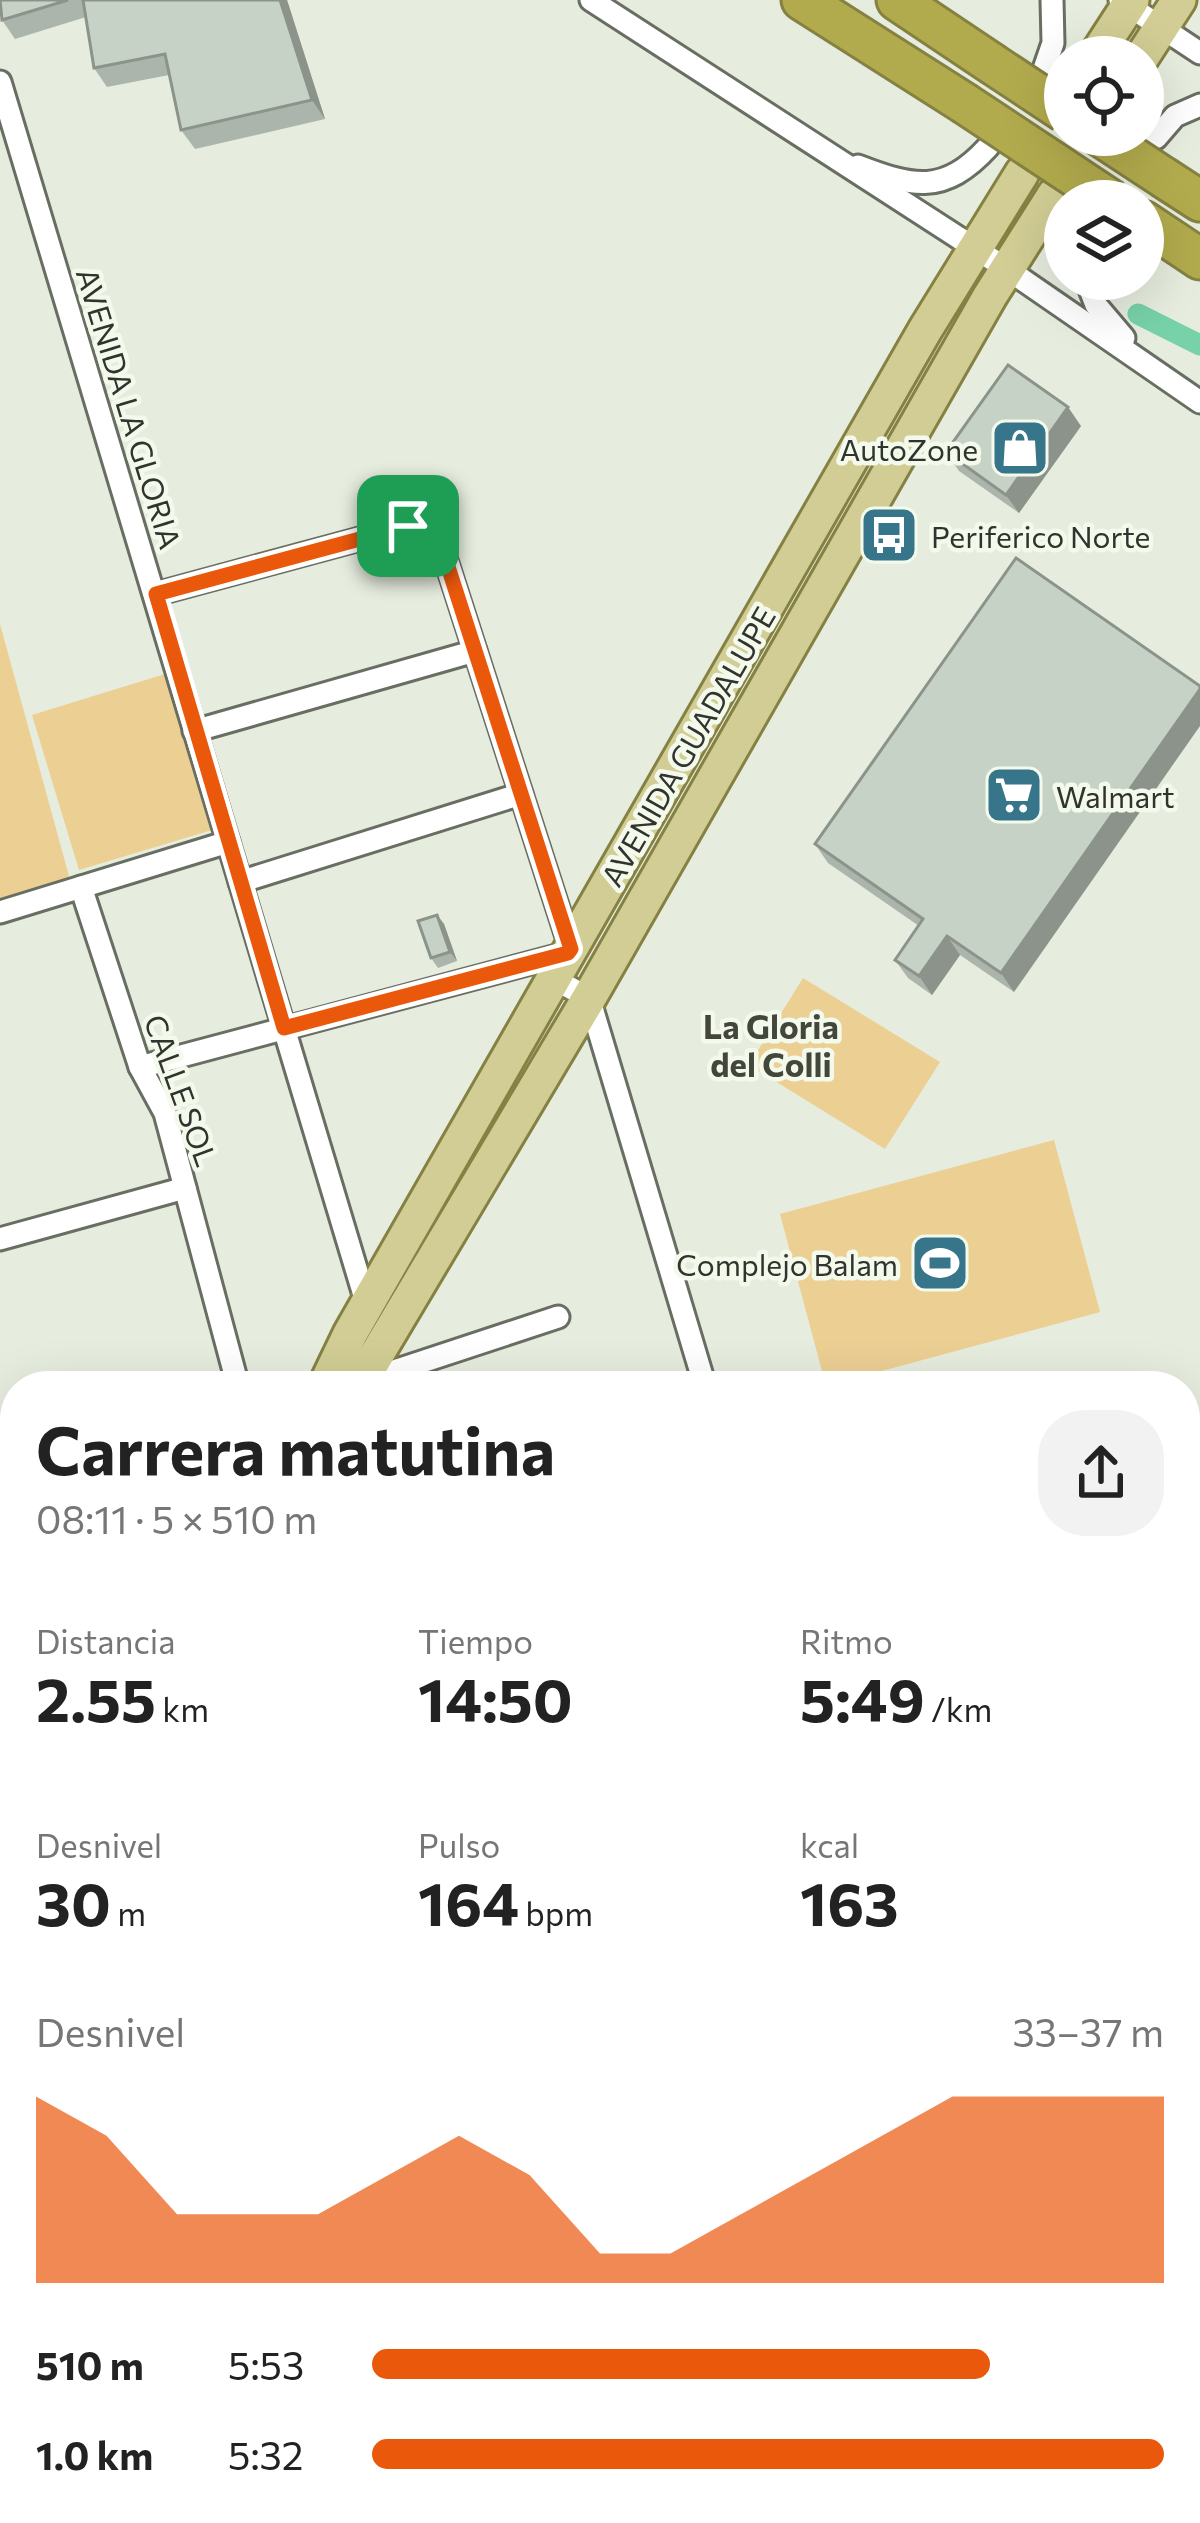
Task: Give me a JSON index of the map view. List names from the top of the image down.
{
  "streets": {
    "main road": ["AVENIDA GUADALUPE"],
    "street": ["AVENIDA LA GLORIA", "CALLE SOL"]
  },
  "crossings": [
    ["AVENIDA LA GLORIA", "AVENIDA GUADALUPE"]
  ],
  "districts": ["La Gloria del Colli"],
  "places": {
    "shop": ["AutoZone"],
    "bus stop": ["Periferico Norte"],
    "supermarket": ["Walmart"],
    "sports": ["Complejo Balam"]
  },
  "page": {
    "heading": ["Carrera matutina", "08:11 · 5 × 510 m"],
    "stats": [
      ["Distancia", "2.55 km"],
      ["Tiempo", "14:50"],
      ["Ritmo", "5:49 /km"],
      ["Desnivel", "30 m"],
      ["Pulso", "164 bpm"],
      ["kcal", "163"]
    ],
    "chart": ["Desnivel", "33–37 m"],
    "list": [
      {
        "name": "510 m",
        "note": "5:53"
      },
      {
        "name": "1.0 km",
        "note": "5:32"
      }
    ]
  }
}
